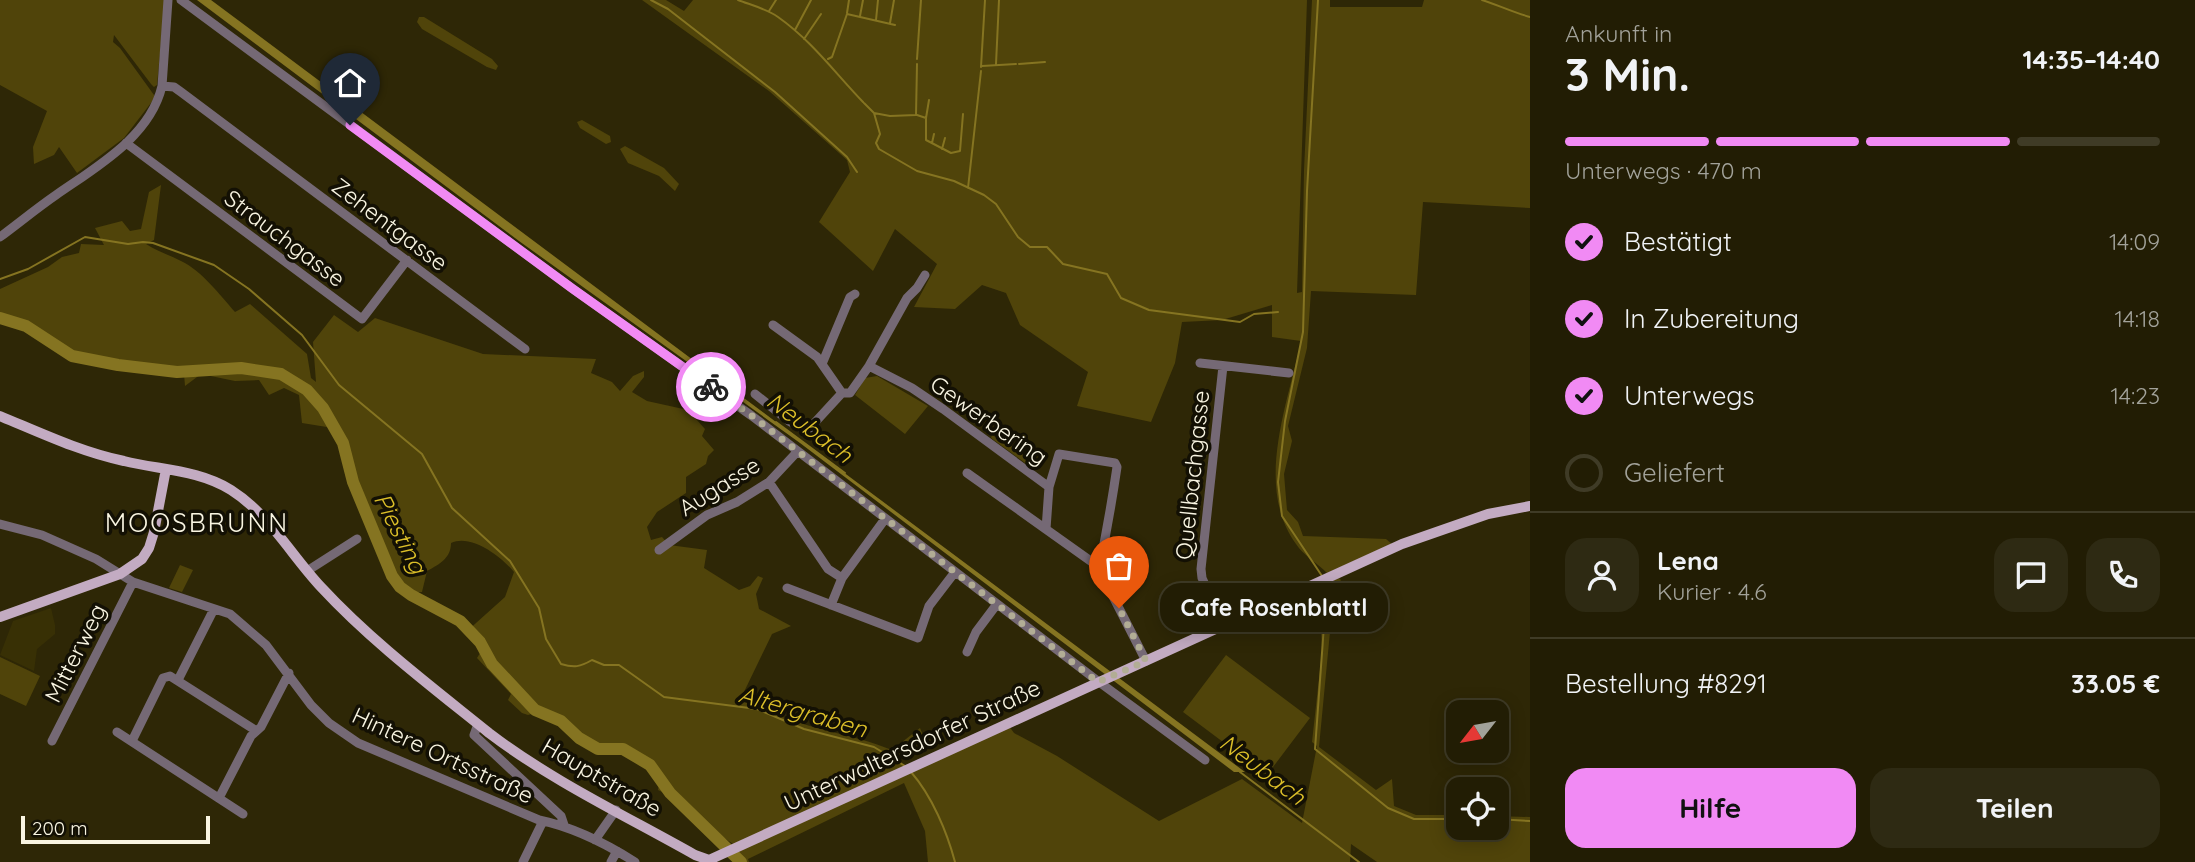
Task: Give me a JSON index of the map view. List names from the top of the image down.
{
  "streets": {
    "main road": ["Unterwaltersdorfer Straße", "Hauptstraße"],
    "street": [
      "Zehentgasse",
      "Strauchgasse",
      "Gewerbering",
      "Quellbachgasse",
      "Augasse",
      "Mitterweg",
      "Hintere Ortsstraße"
    ]
  },
  "crossings": [
    ["Zehentgasse", "Strauchgasse"],
    ["Quellbachgasse", "Unterwaltersdorfer Straße"],
    ["Mitterweg", "Hintere Ortsstraße"],
    ["Unterwaltersdorfer Straße", "Hauptstraße"],
    ["Hintere Ortsstraße", "Hauptstraße"]
  ],
  "districts": ["MOOSBRUNN"],
  "water": ["Neubach", "Piesting", "Altergraben"],
  "places": ["Cafe Rosenblattl"],
  "scale_bar": "200 m",
  "north": "bottom left",
  "page": {
    "heading": ["3 Min.", "Ankunft in", "14:35–14:40"],
    "panel": [
      "Lena",
      "Kurier · 4.6",
      "Bestellung #8291",
      "33.05 €"
    ],
    "bar": "Unterwegs · 470 m",
    "list": [
      ["Bestätigt", "14:09"],
      ["In Zubereitung", "14:18"],
      ["Unterwegs", "14:23"],
      "Geliefert"
    ],
    "bubble": "Cafe Rosenblattl",
    "buttons": ["Hilfe", "Teilen"],
    "scale": "200 m"
  }
}
